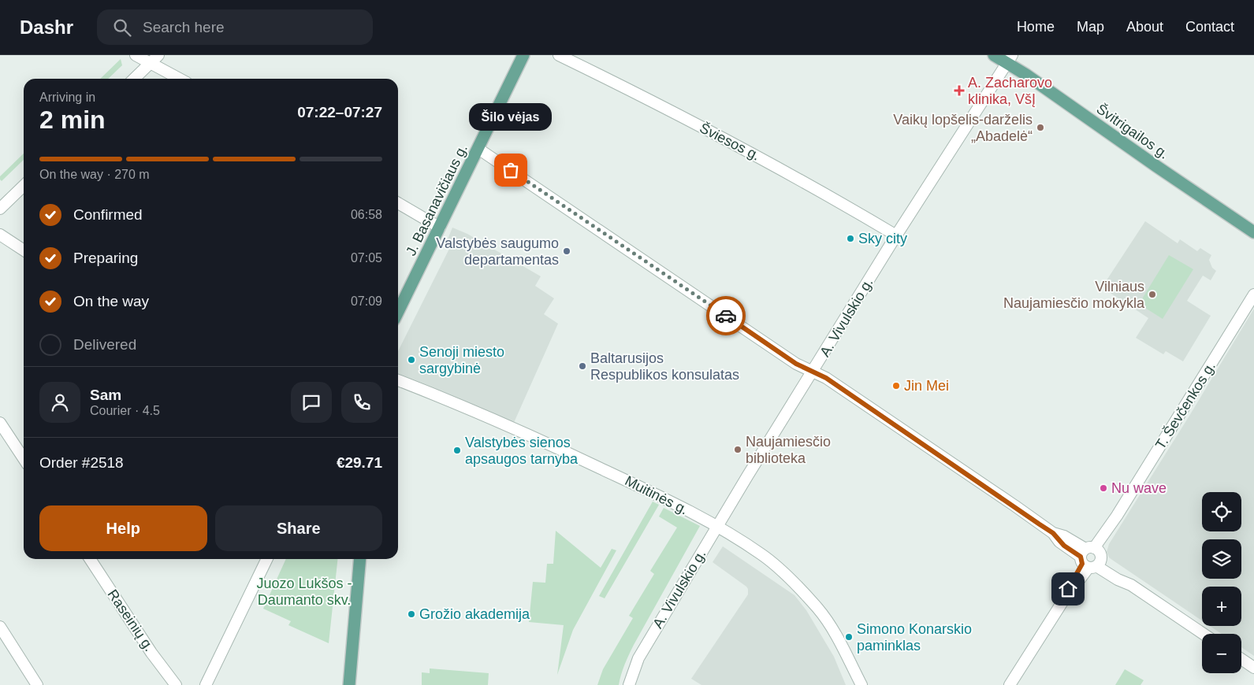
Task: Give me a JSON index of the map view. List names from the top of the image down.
{
  "streets": {
    "main road": ["Švitrigailos g.", "J. Basanavičiaus g."],
    "street": [
      "Šviesos g.",
      "A. Vivulskio g.",
      "T. Ševčenkos g.",
      "Muitinės g.",
      "Raseinių g."
    ]
  },
  "crossings": [
    ["Švitrigailos g.", "A. Vivulskio g."],
    ["Šviesos g.", "A. Vivulskio g."],
    ["A. Vivulskio g.", "Muitinės g."]
  ],
  "parks": ["Juozo Lukšos - Daumanto skv."],
  "places": {
    "health": ["A. Zacharovo klinika, VšĮ"],
    "other": [
      "Vaikų lopšelis-darželis „Abadelė“",
      "Šilo vėjas",
      "Sky city",
      "Valstybės saugumo departamentas",
      "Vilniaus Naujamiesčio mokykla",
      "Senoji miesto sargybinė",
      "Baltarusijos Respublikos konsulatas",
      "Jin Mei",
      "Naujamiesčio biblioteka",
      "Valstybės sienos apsaugos tarnyba",
      "Nu wave",
      "Grožio akademija",
      "Simono Konarskio paminklas"
    ]
  },
  "page": {
    "header": "Dashr",
    "search": "Search here",
    "nav": [
      "Home",
      "Map",
      "About",
      "Contact"
    ],
    "heading": ["2 min", "Arriving in", "07:22–07:27"],
    "panel": [
      "Sam",
      "Courier · 4.5",
      "Order #2518",
      "€29.71"
    ],
    "bubble": "Šilo vėjas",
    "bar": "On the way · 270 m",
    "list": [
      ["Confirmed", "06:58"],
      ["Preparing", "07:05"],
      ["On the way", "07:09"],
      "Delivered"
    ],
    "map_buttons": ["+", "−"],
    "buttons": ["Help", "Share"]
  }
}
